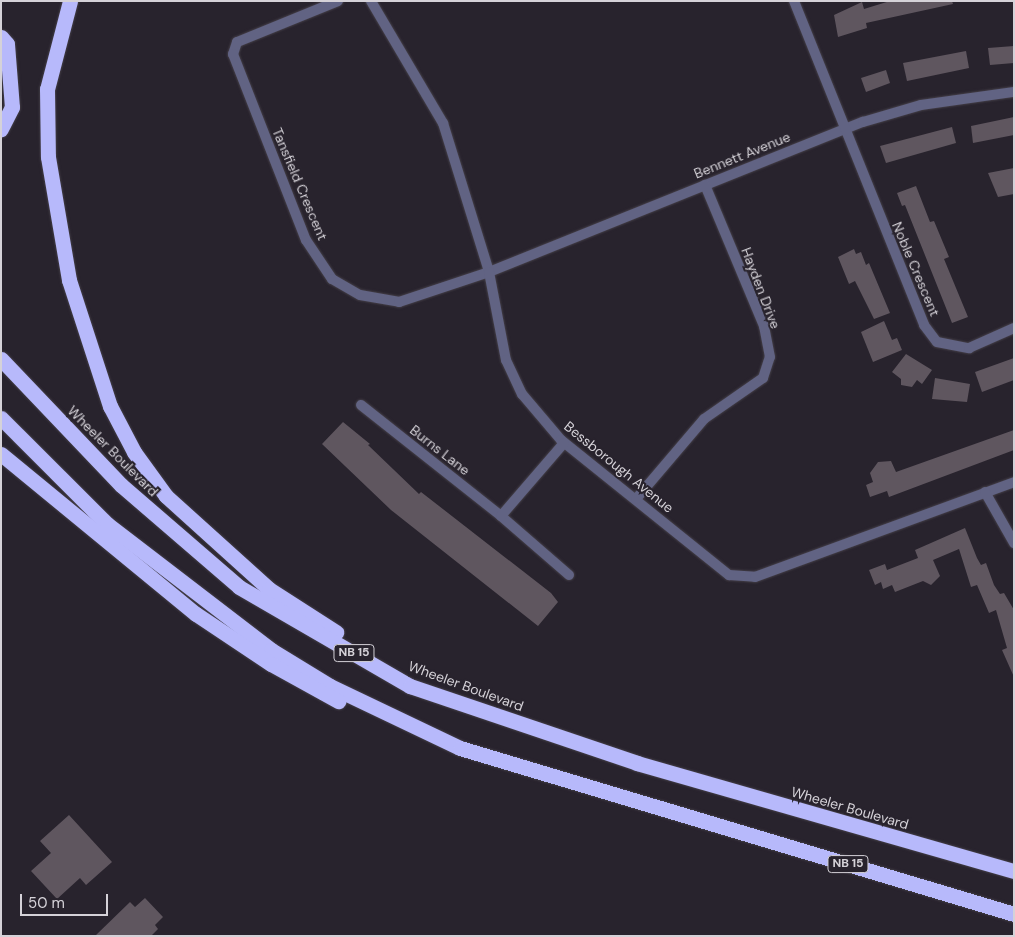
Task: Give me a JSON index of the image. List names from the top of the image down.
{
  "streets": {
    "highway": ["Wheeler Boulevard", "NB 15"],
    "street": [
      "Bennett Avenue",
      "Tansfield Crescent",
      "Noble Crescent",
      "Hayden Drive",
      "Burns Lane",
      "Bessborough Avenue"
    ]
  },
  "crossings": [
    ["Bennett Avenue", "Tansfield Crescent"],
    ["Bennett Avenue", "Noble Crescent"],
    ["Bennett Avenue", "Hayden Drive"],
    ["Bennett Avenue", "Bessborough Avenue"],
    ["Tansfield Crescent", "Bessborough Avenue"],
    ["Hayden Drive", "Bessborough Avenue"]
  ],
  "scale_bar": "50 m"
}
